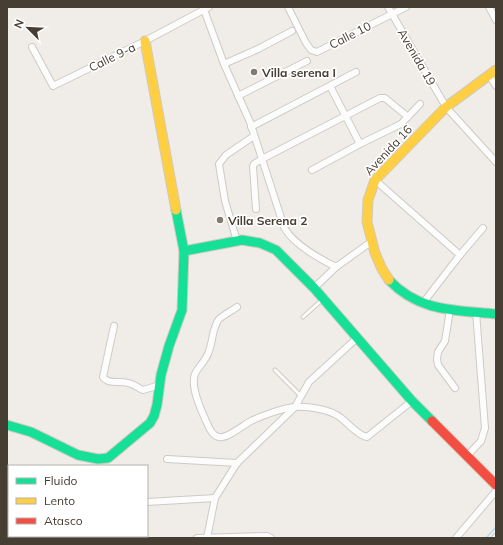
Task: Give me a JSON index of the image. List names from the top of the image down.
{
  "streets": {
    "street": [
      "Calle 10",
      "Calle 9-a",
      "Avenida 19",
      "Avenida 16"
    ]
  },
  "crossings": [
    ["Calle 10", "Avenida 19"],
    ["Avenida 19", "Avenida 16"]
  ],
  "places": ["Villa serena I", "Villa Serena 2"],
  "legend": ["Fluido", "Lento", "Atasco"],
  "north": "top left"
}
